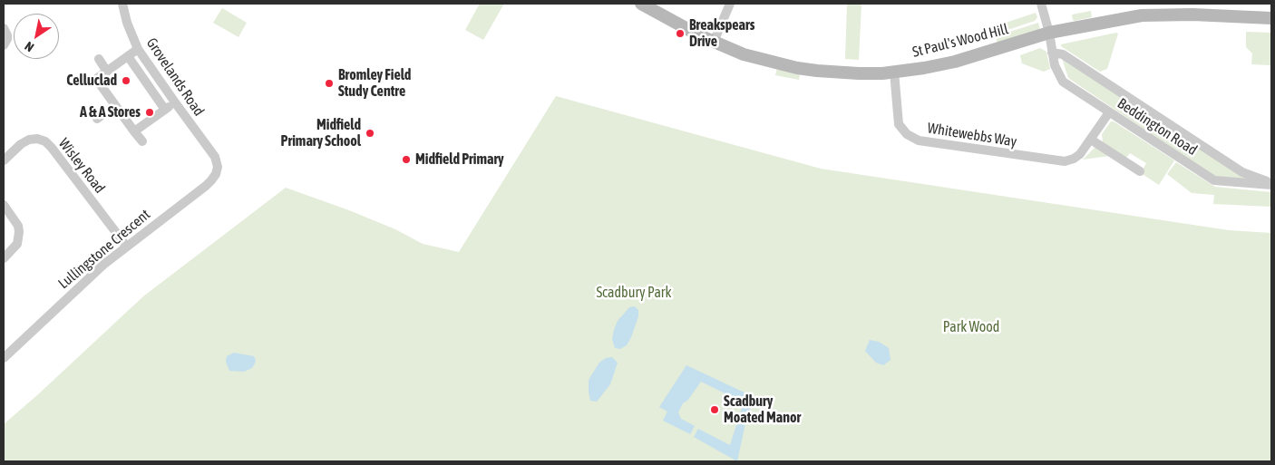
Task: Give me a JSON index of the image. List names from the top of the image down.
{
  "streets": {
    "street": [
      "St Paul's Wood Hill",
      "Grovelands Road",
      "Beddington Road",
      "Whitewebbs Way",
      "Wisley Road",
      "Lullingstone Crescent"
    ]
  },
  "crossings": [
    ["St Paul's Wood Hill", "Beddington Road"],
    ["St Paul's Wood Hill", "Whitewebbs Way"],
    ["Grovelands Road", "Lullingstone Crescent"],
    ["Beddington Road", "Whitewebbs Way"],
    ["Wisley Road", "Lullingstone Crescent"]
  ],
  "parks": ["Scadbury Park", "Park Wood"],
  "places": [
    "Breakspears Drive",
    "Celluclad",
    "Bromley Field Study Centre",
    "A & A Stores",
    "Midfield Primary School",
    "Midfield Primary",
    "Scadbury Moated Manor"
  ],
  "north": "bottom left"
}
